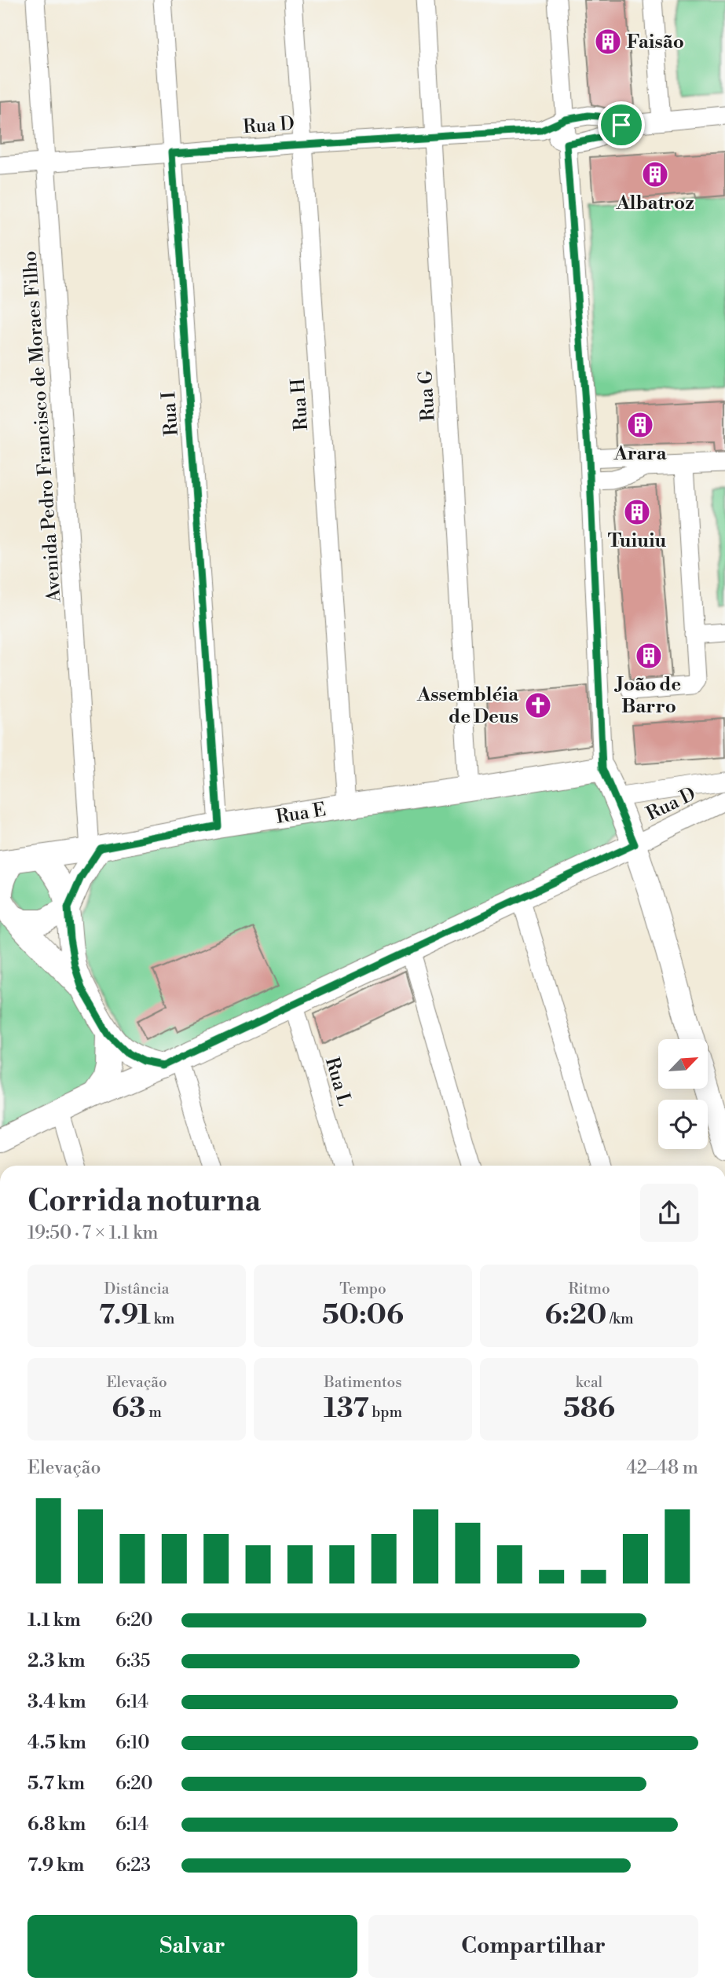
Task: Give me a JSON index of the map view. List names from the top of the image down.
{
  "streets": {
    "street": [
      "Rua D",
      "Rua G",
      "Rua H",
      "Rua I",
      "Avenida Pedro Francisco de Moraes Filho",
      "Rua E",
      "Rua L"
    ]
  },
  "crossings": [
    ["Rua D", "Rua G"],
    ["Rua D", "Rua H"],
    ["Rua D", "Rua I"],
    ["Rua D", "Avenida Pedro Francisco de Moraes Filho"],
    ["Rua G", "Rua E"],
    ["Rua H", "Rua E"],
    ["Rua I", "Rua E"],
    ["Avenida Pedro Francisco de Moraes Filho", "Rua E"]
  ],
  "places": {
    "building": [
      "Faisão",
      "Albatroz",
      "Arara",
      "Tuiuiu",
      "João de Barro"
    ],
    "church": ["Assembléia de Deus"]
  },
  "north": "top right",
  "page": {
    "heading": ["Corrida noturna", "19:50 · 7 × 1.1 km"],
    "stats": [
      ["Distância", "7.91 km"],
      ["Tempo", "50:06"],
      ["Ritmo", "6:20 /km"],
      ["Elevação", "63 m"],
      ["Batimentos", "137 bpm"],
      ["kcal", "586"]
    ],
    "chart": ["Elevação", "42–48 m"],
    "list": [
      {
        "name": "1.1 km",
        "note": "6:20"
      },
      {
        "name": "2.3 km",
        "note": "6:35"
      },
      {
        "name": "3.4 km",
        "note": "6:14"
      },
      {
        "name": "4.5 km",
        "note": "6:10"
      },
      {
        "name": "5.7 km",
        "note": "6:20"
      },
      {
        "name": "6.8 km",
        "note": "6:14"
      },
      {
        "name": "7.9 km",
        "note": "6:23"
      }
    ],
    "buttons": ["Salvar", "Compartilhar"]
  }
}
